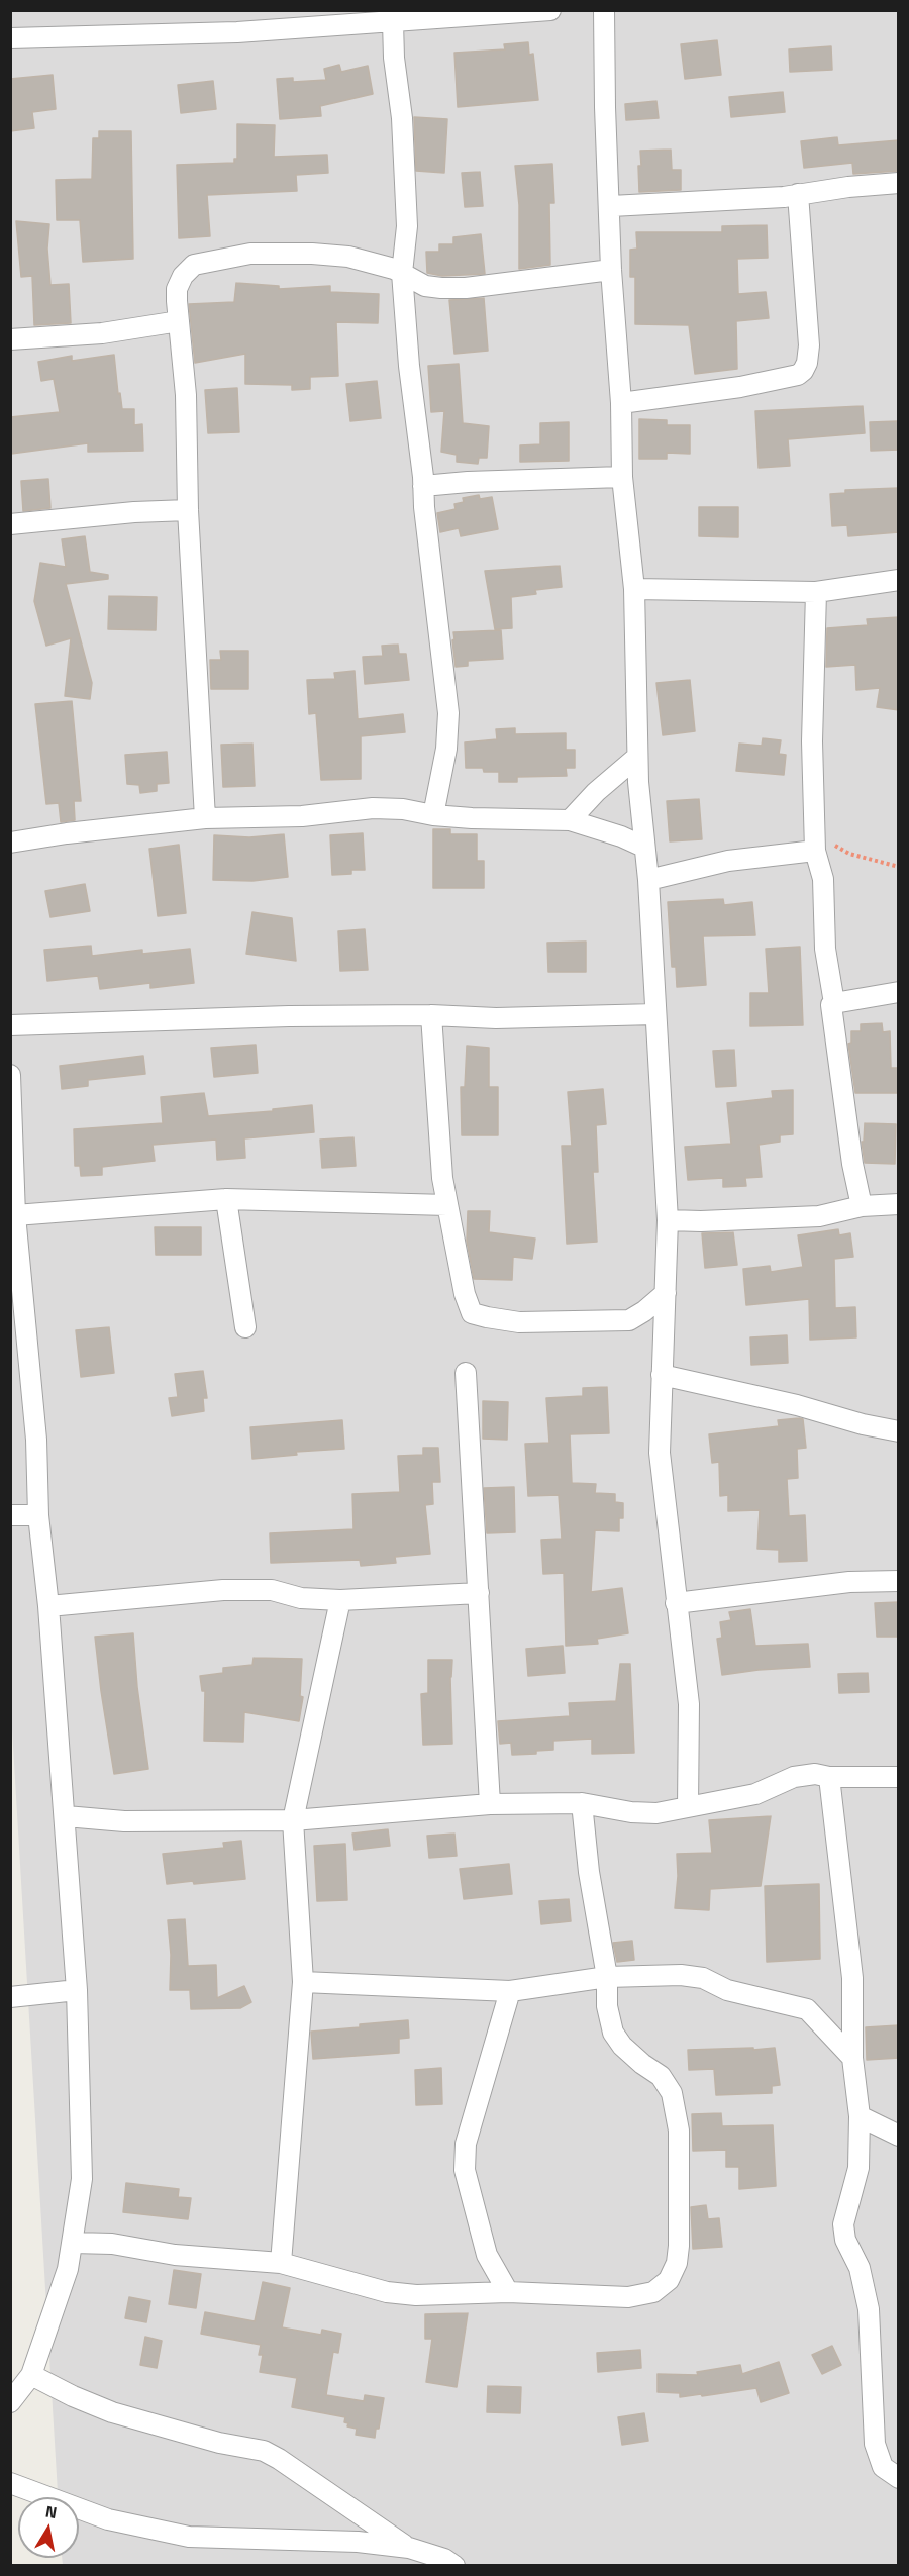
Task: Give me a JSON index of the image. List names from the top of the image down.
{
  "north": "top"
}
